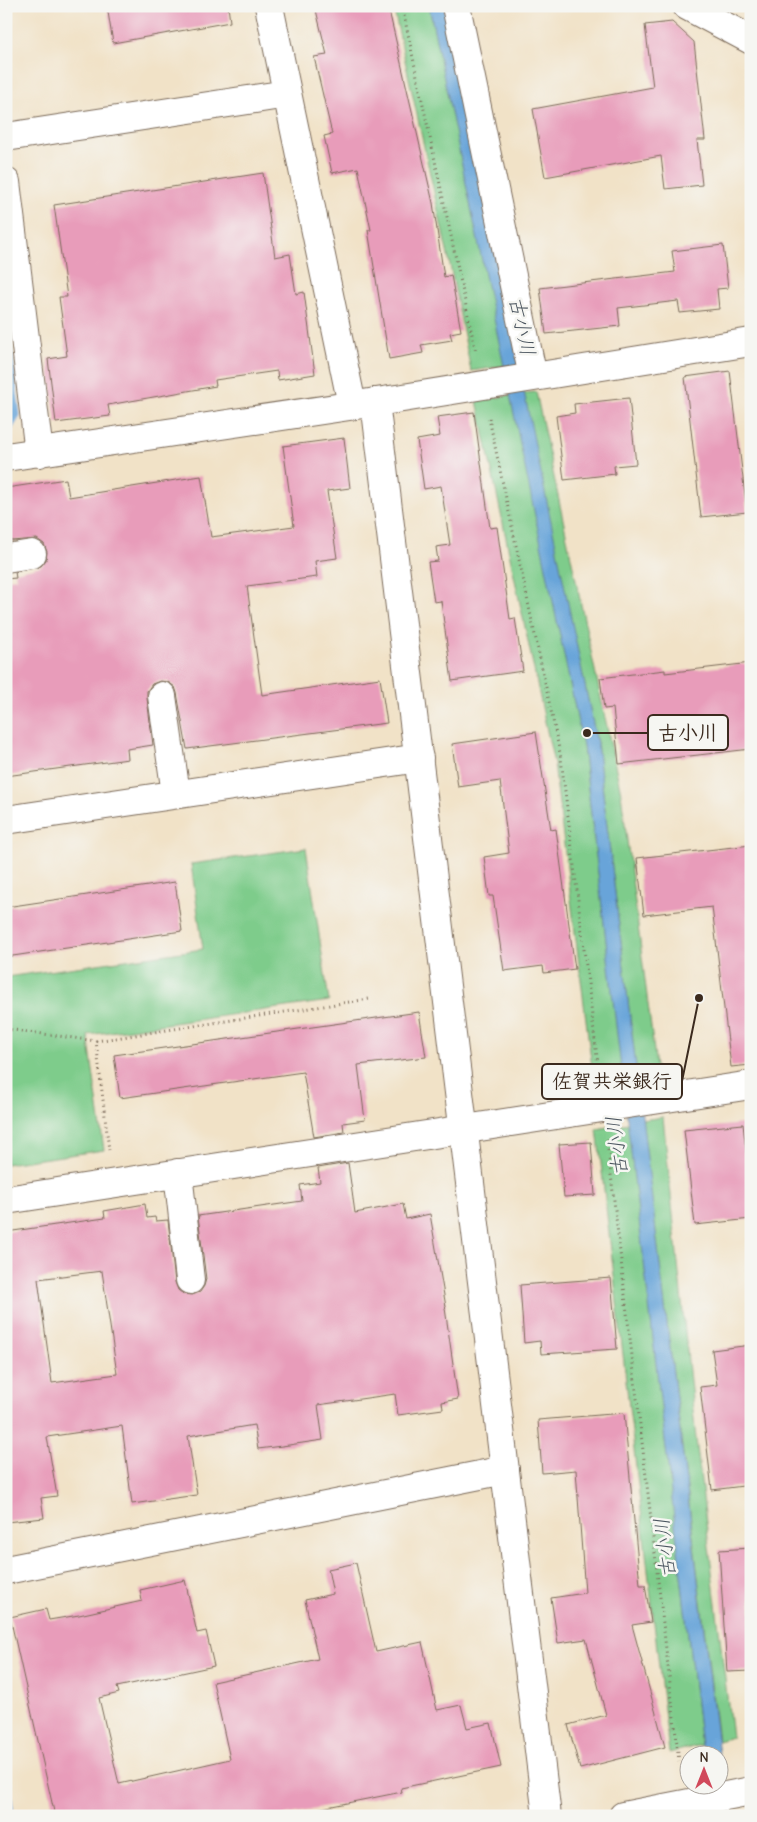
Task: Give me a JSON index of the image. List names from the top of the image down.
{
  "water": ["古小川"],
  "places": ["古小川", "佐賀共栄銀行"],
  "north": "top"
}
